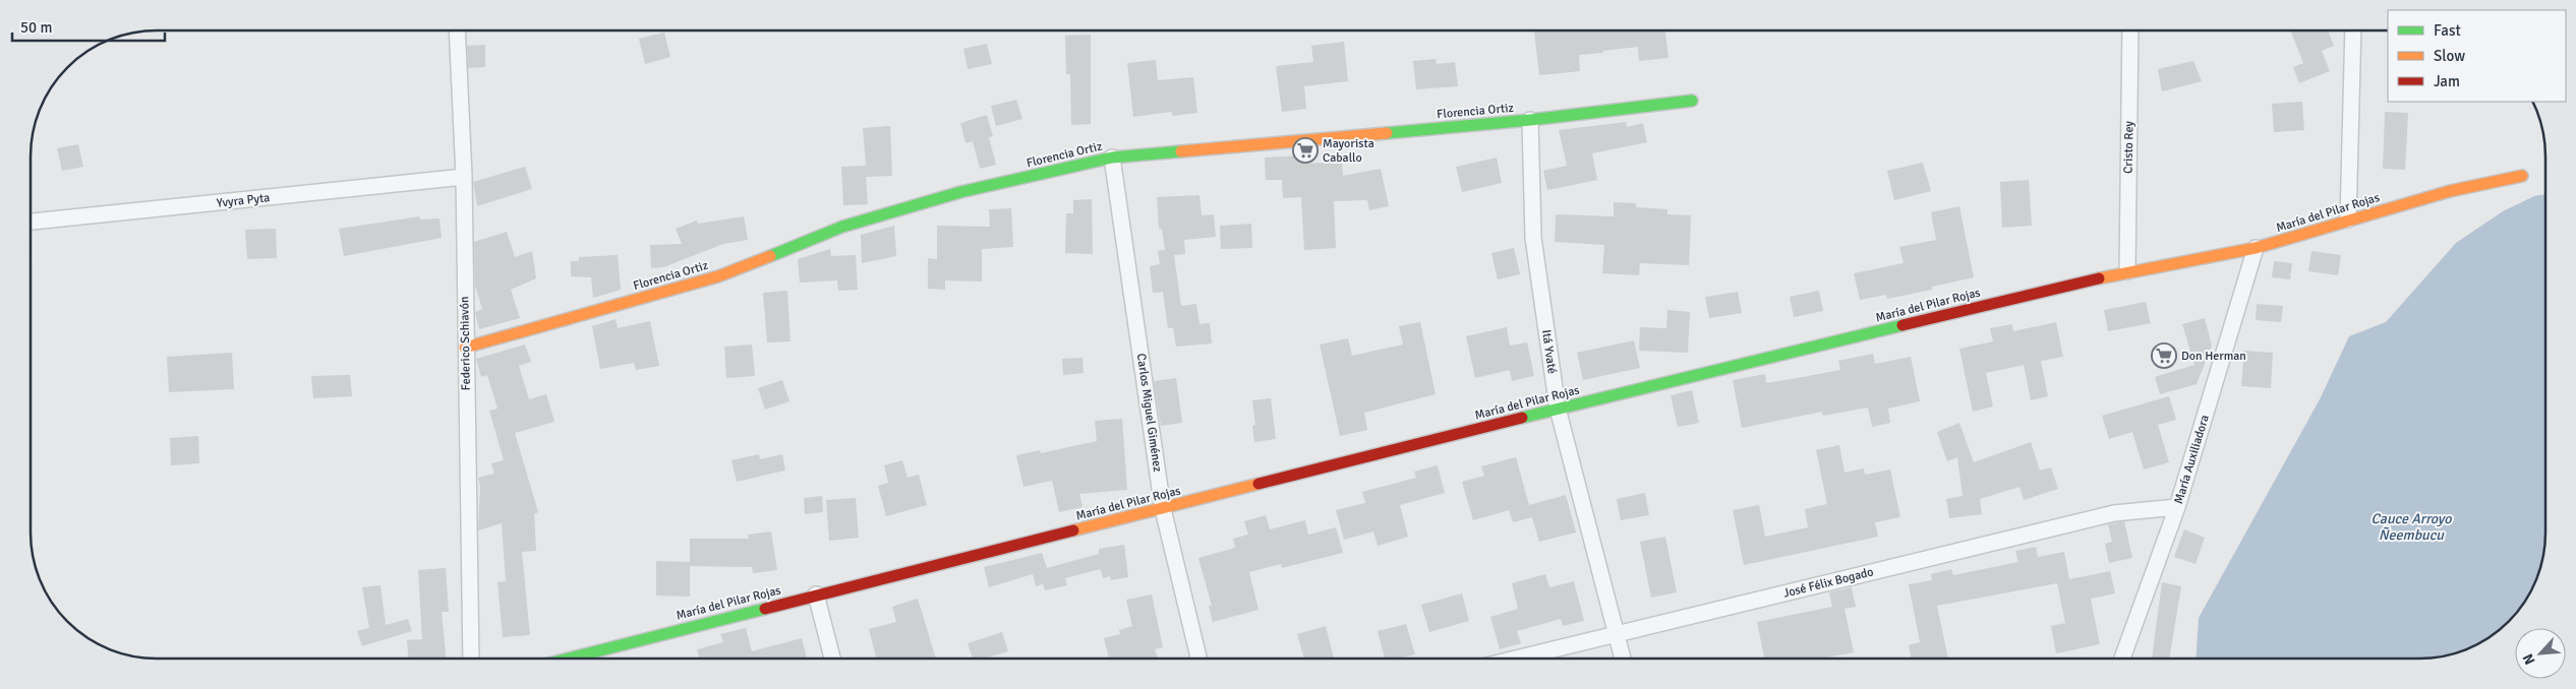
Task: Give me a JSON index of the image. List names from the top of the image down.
{
  "streets": {
    "street": [
      "Florencia Ortiz",
      "Cristo Rey",
      "Yvyra Pyta",
      "María del Pilar Rojas",
      "Federico Schiavón",
      "Itá Yvaté",
      "Carlos Miguel Giménez",
      "María Auxiliadora",
      "José Félix Bogado"
    ]
  },
  "crossings": [
    ["Florencia Ortiz", "Federico Schiavón"],
    ["Florencia Ortiz", "Itá Yvaté"],
    ["Florencia Ortiz", "Carlos Miguel Giménez"],
    ["Cristo Rey", "María del Pilar Rojas"],
    ["Yvyra Pyta", "Federico Schiavón"],
    ["María del Pilar Rojas", "Itá Yvaté"],
    ["María del Pilar Rojas", "Carlos Miguel Giménez"],
    ["María del Pilar Rojas", "María Auxiliadora"],
    ["Itá Yvaté", "José Félix Bogado"],
    ["María Auxiliadora", "José Félix Bogado"]
  ],
  "water": ["Cauce Arroyo Ñeembucu"],
  "places": {
    "supermarket": ["Mayorista Caballo", "Don Herman"]
  },
  "legend": ["Fast", "Slow", "Jam"],
  "scale_bar": "50 m",
  "north": "bottom left"
}
